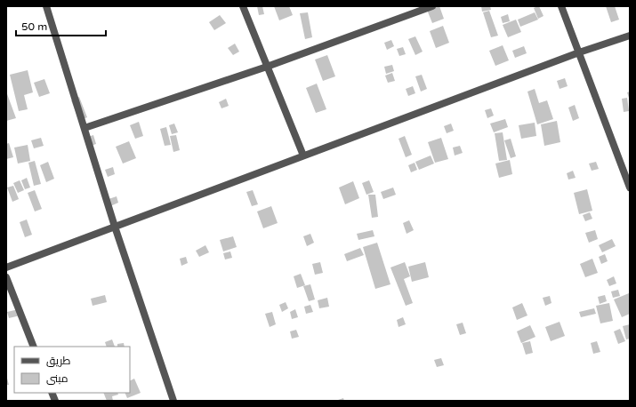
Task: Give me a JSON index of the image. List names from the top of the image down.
{
  "legend": ["طريق", "مبنى"],
  "scale_bar": "50 m"
}
